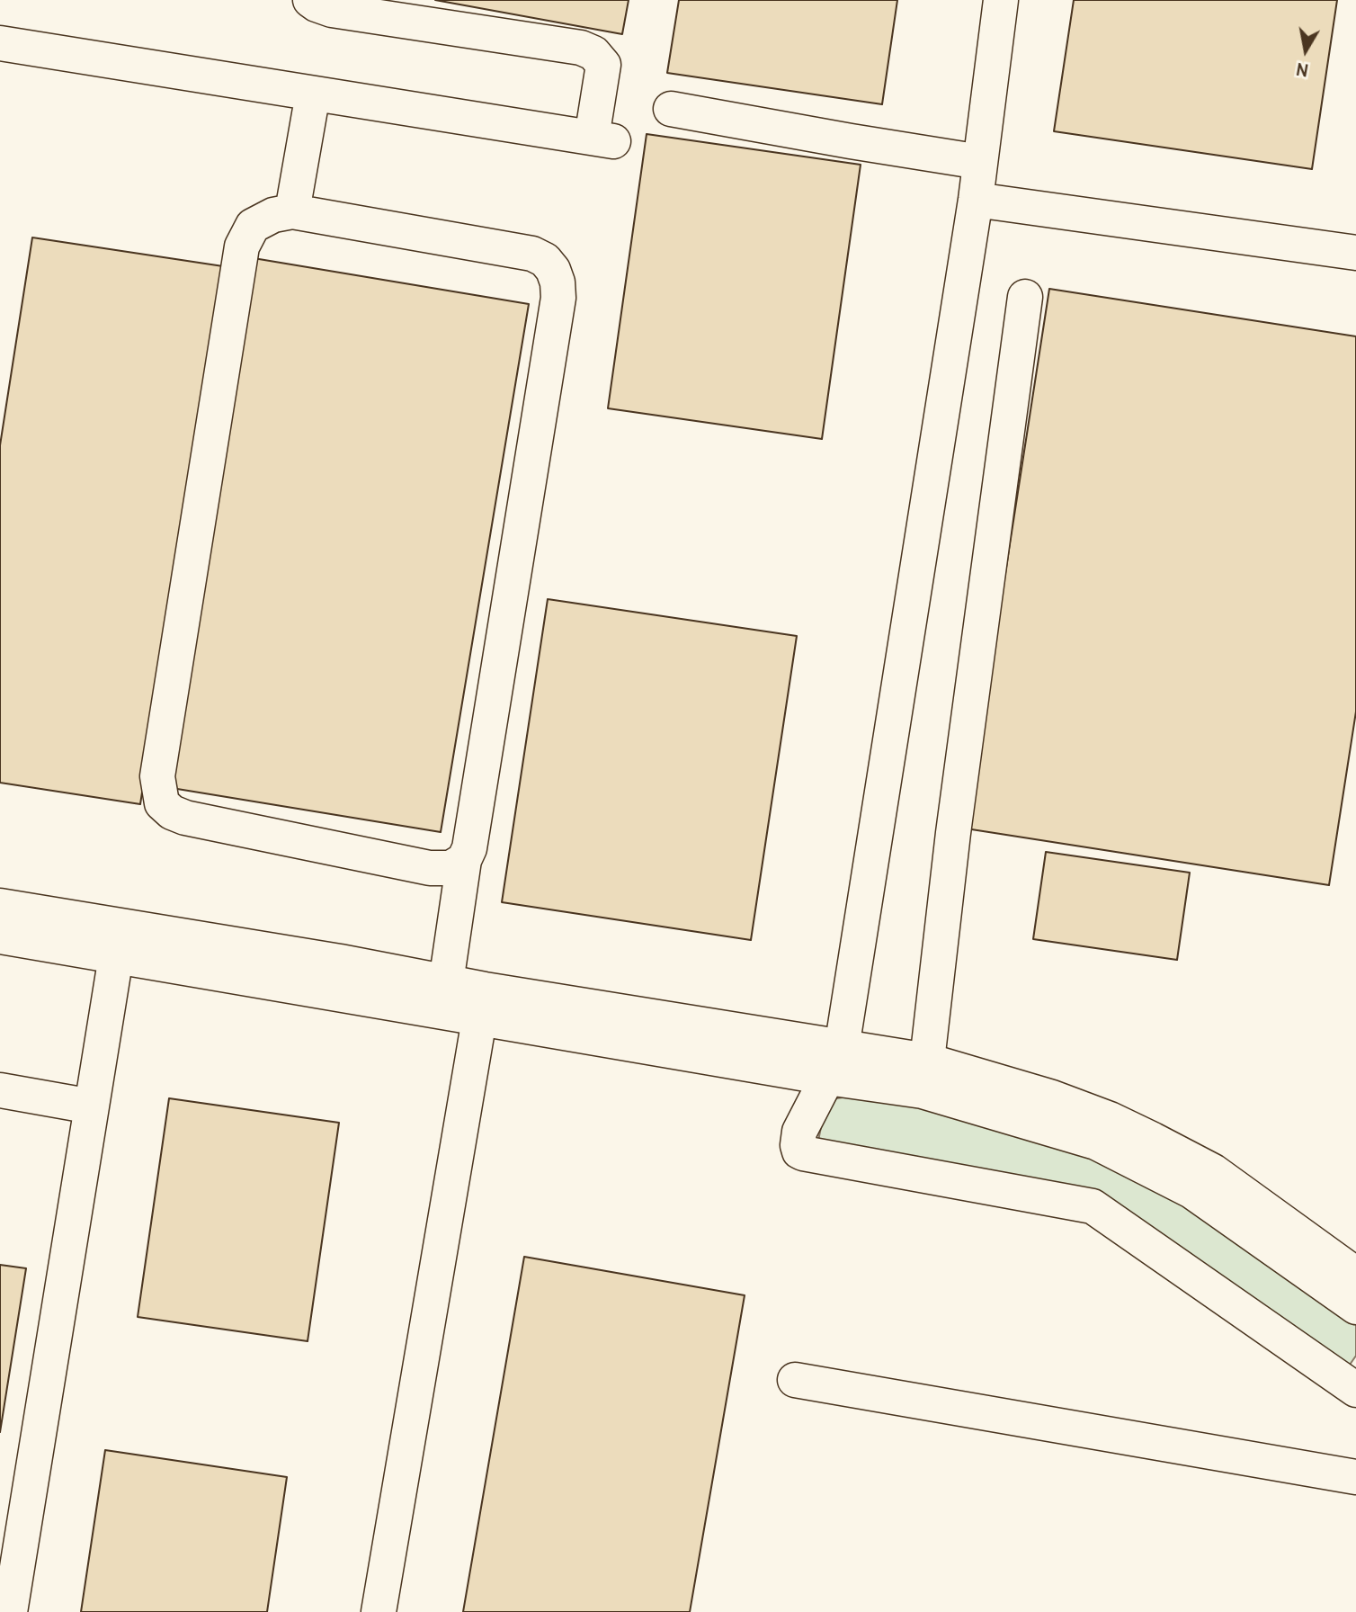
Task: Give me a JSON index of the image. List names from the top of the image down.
{
  "north": "bottom"
}
